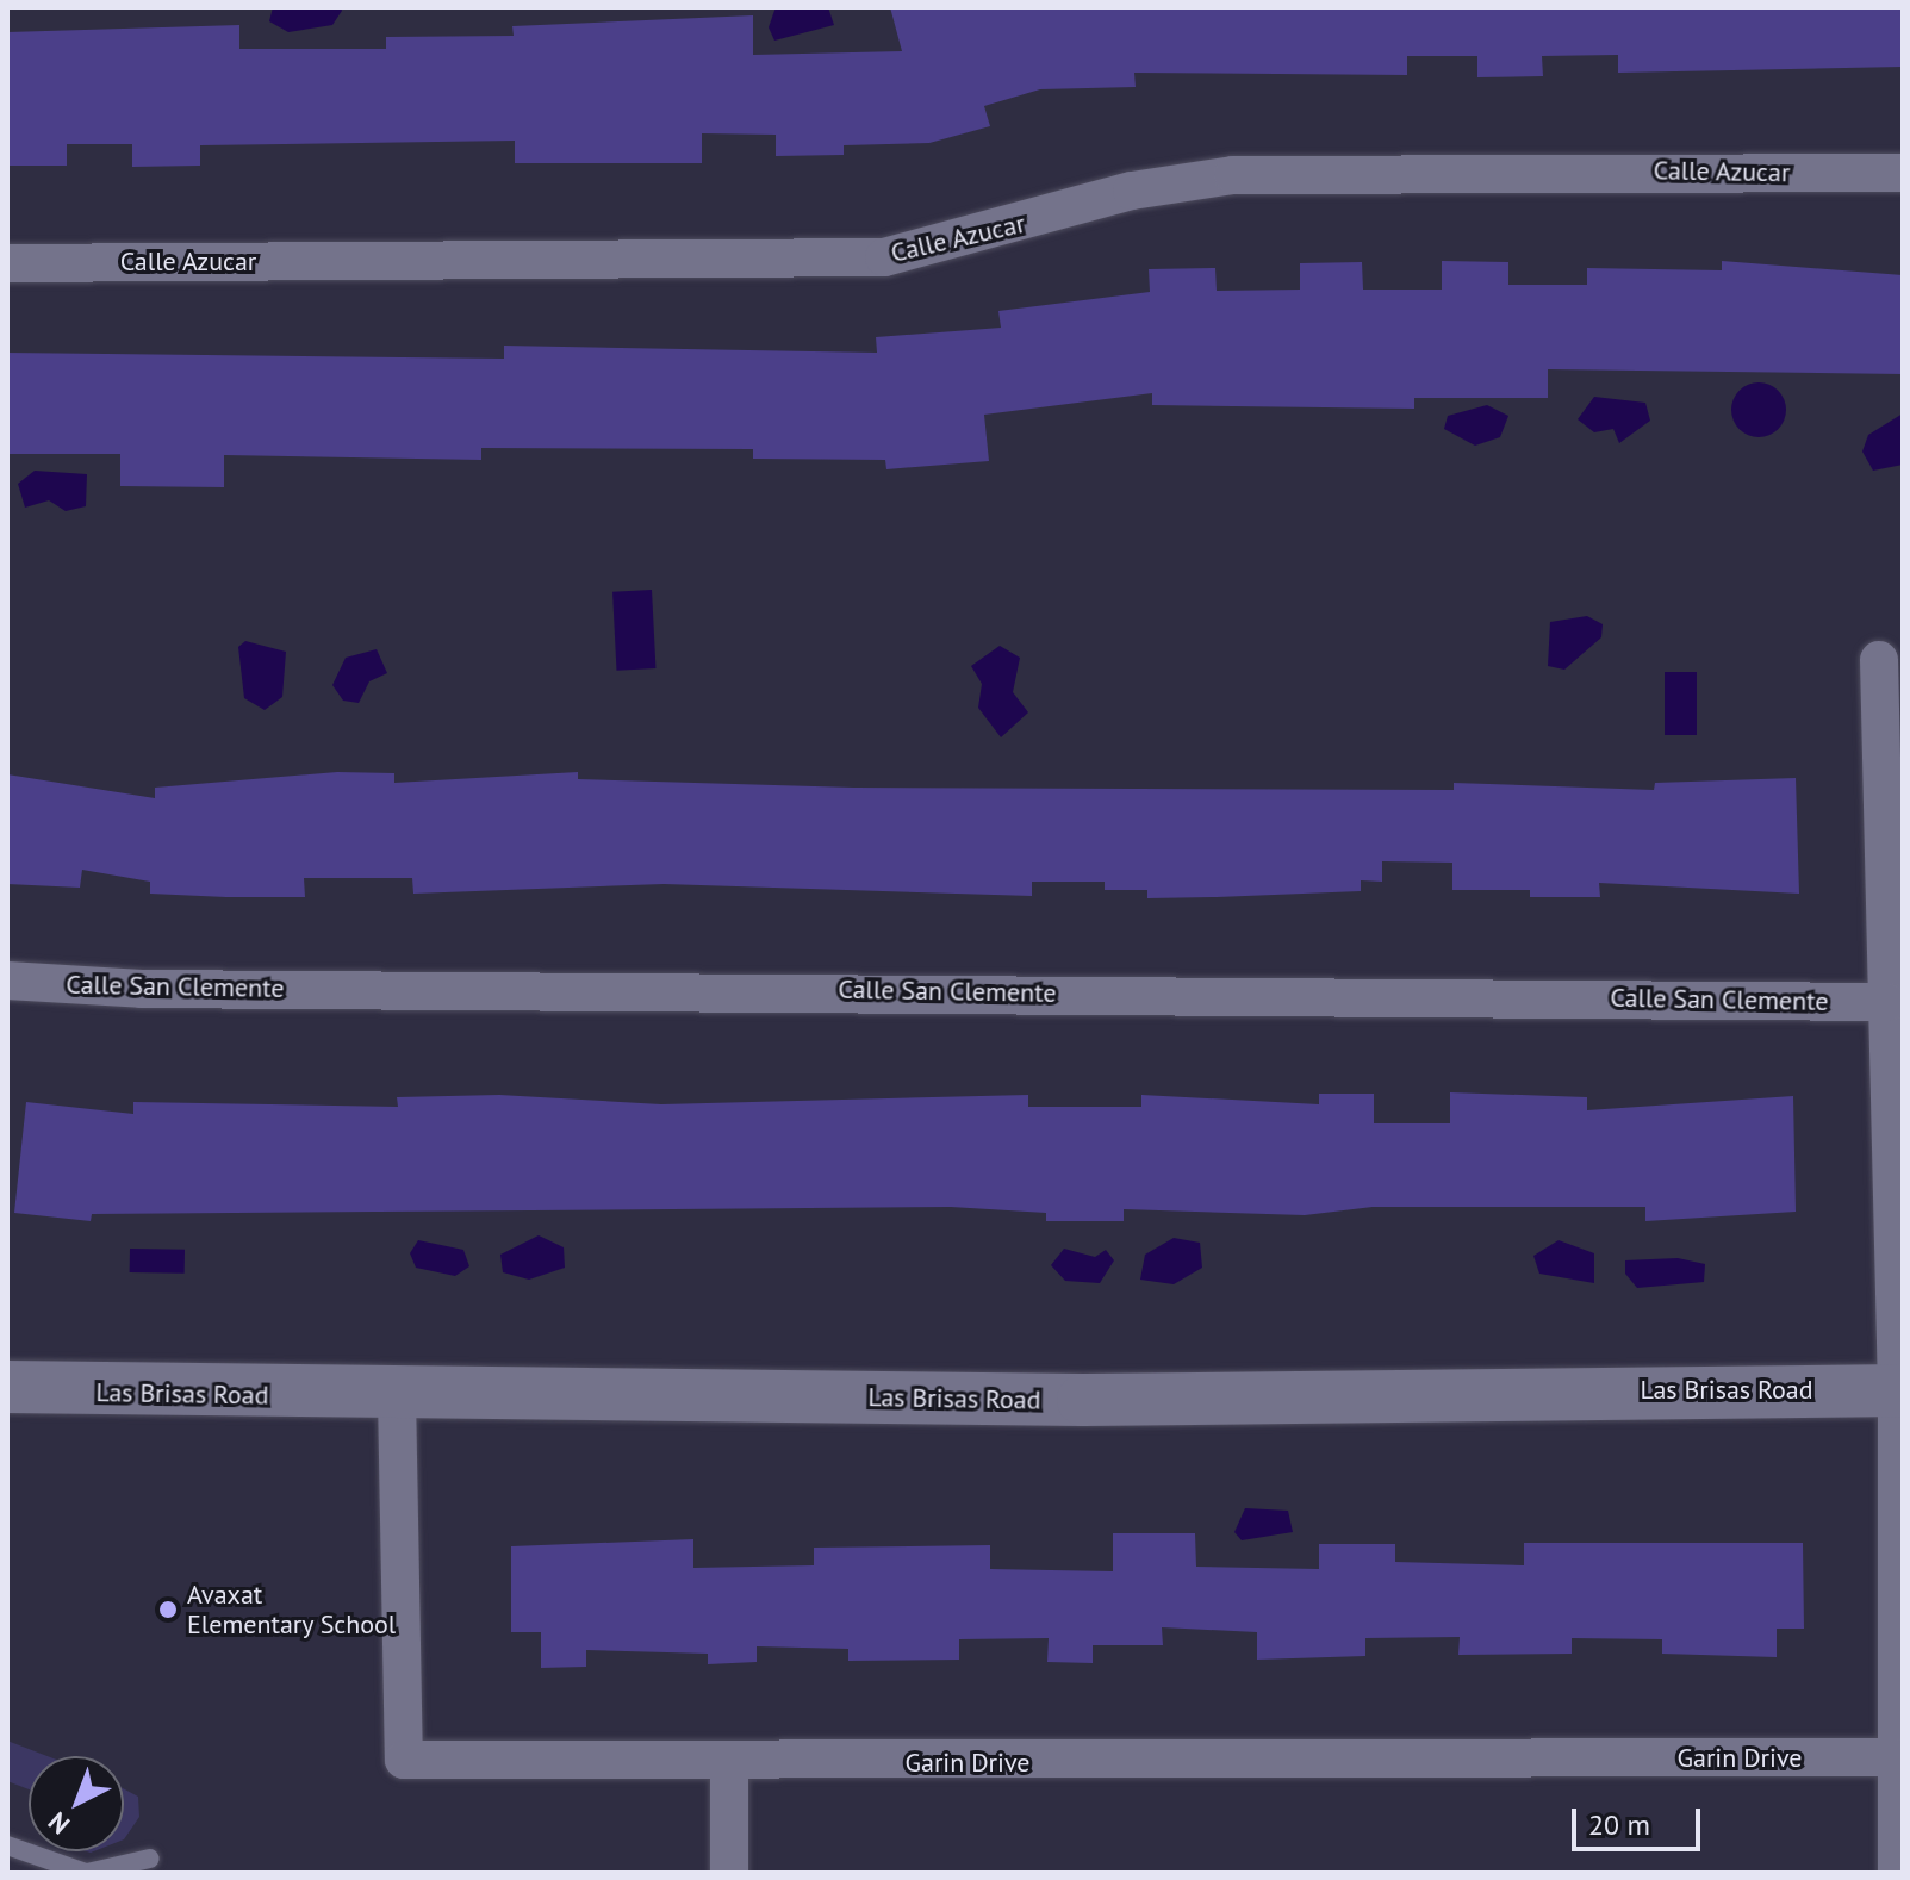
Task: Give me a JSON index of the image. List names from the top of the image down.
{
  "streets": {
    "street": [
      "Calle Azucar",
      "Calle San Clemente",
      "Las Brisas Road",
      "Garin Drive"
    ]
  },
  "crossings": [
    ["Las Brisas Road", "Garin Drive"]
  ],
  "places": ["Avaxat Elementary School"],
  "scale_bar": "20 m",
  "north": "bottom left"
}
